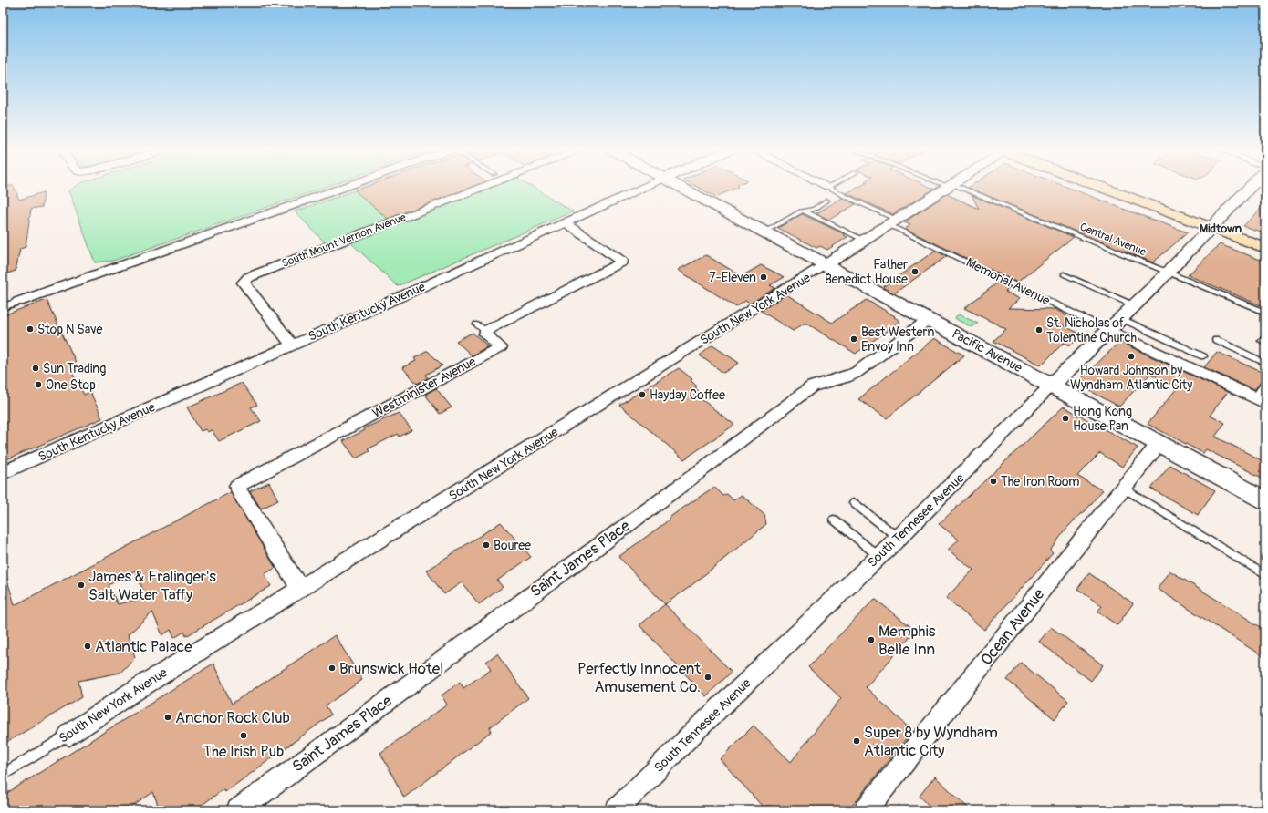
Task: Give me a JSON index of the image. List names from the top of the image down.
{
  "streets": {
    "street": [
      "South Mount Vernon Avenue",
      "Memorial Avenue",
      "South New York Avenue",
      "South Kentucky Avenue",
      "Pacific Avenue",
      "Westminister Avenue",
      "South Tennesee Avenue",
      "Saint James Place",
      "Ocean Avenue"
    ],
    "lane": ["Central Avenue"]
  },
  "crossings": [
    ["Central Avenue", "South Tennesee Avenue"],
    ["South Mount Vernon Avenue", "South Kentucky Avenue"],
    ["Memorial Avenue", "South New York Avenue"],
    ["Memorial Avenue", "South Tennesee Avenue"],
    ["South New York Avenue", "Pacific Avenue"],
    ["South New York Avenue", "Westminister Avenue"],
    ["South Kentucky Avenue", "Westminister Avenue"],
    ["Pacific Avenue", "South Tennesee Avenue"],
    ["Pacific Avenue", "Saint James Place"],
    ["Pacific Avenue", "Ocean Avenue"]
  ],
  "districts": ["Midtown"],
  "places": [
    "Father Benedict House",
    "7-Eleven",
    "Stop N Save",
    "St. Nicholas of Tolentine Church",
    "Best Western Envoy Inn",
    "Howard Johnson by Wyndham Atlantic City",
    "Sun Trading",
    "One Stop",
    "Hayday Coffee",
    "Hong Kong House Pan",
    "The Iron Room",
    "Bouree",
    "James & Fralinger's Salt Water Taffy",
    "Memphis Belle Inn",
    "Atlantic Palace",
    "Brunswick Hotel",
    "Perfectly Innocent Amusement Co.",
    "Anchor Rock Club",
    "The Irish Pub",
    "Super 8 by Wyndham Atlantic City"
  ]
}
